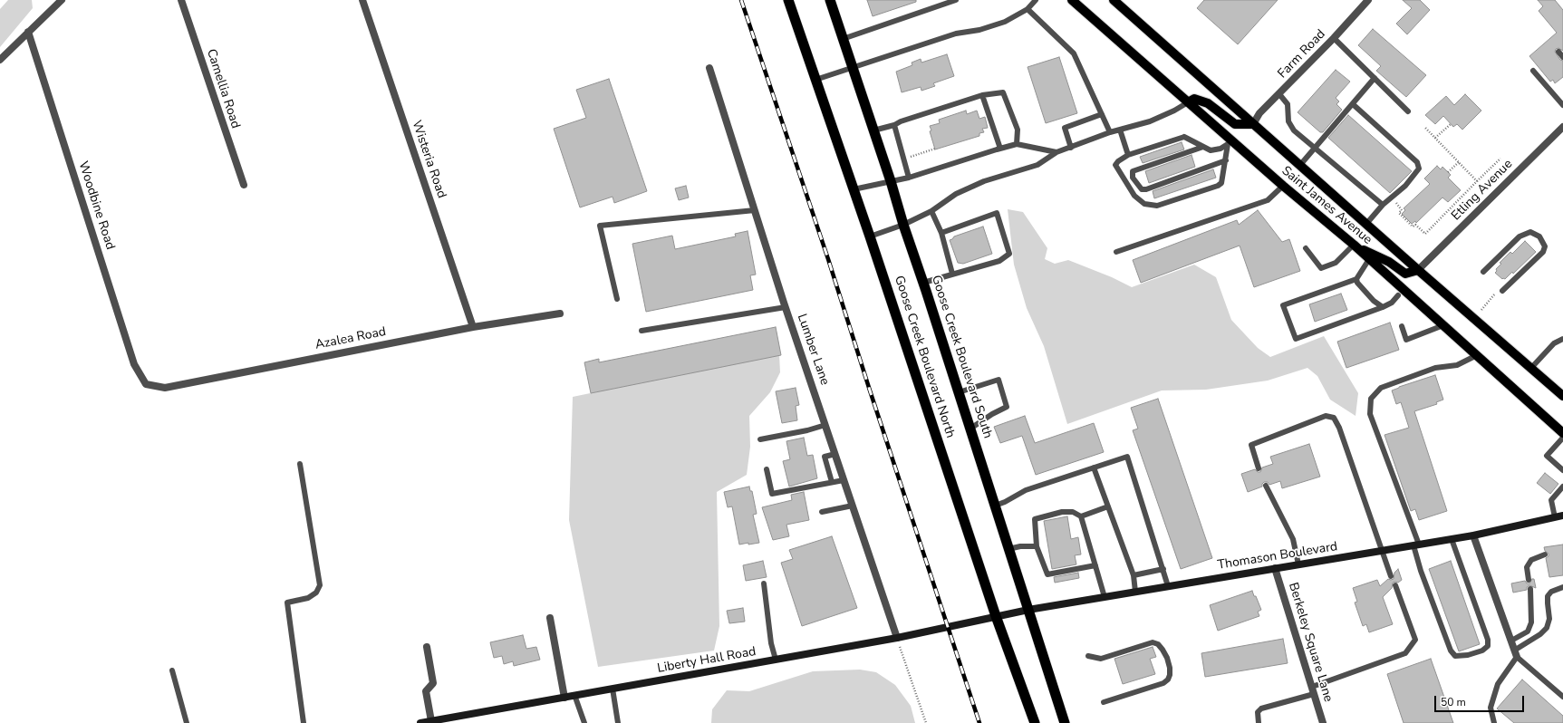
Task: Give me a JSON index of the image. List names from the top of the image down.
{
  "streets": {
    "highway": ["Goose Creek Boulevard North", "Goose Creek Boulevard South"],
    "main road": ["Saint James Avenue", "Thomason Boulevard", "Liberty Hall Road"],
    "street": [
      "Farm Road",
      "Camellia Road",
      "Wisteria Road",
      "Etling Avenue",
      "Woodbine Road",
      "Azalea Road",
      "Lumber Lane",
      "Berkeley Square Lane"
    ]
  },
  "crossings": [
    ["Farm Road", "Saint James Avenue"],
    ["Wisteria Road", "Azalea Road"],
    ["Etling Avenue", "Saint James Avenue"],
    ["Woodbine Road", "Azalea Road"],
    ["Lumber Lane", "Liberty Hall Road"],
    ["Goose Creek Boulevard North", "Thomason Boulevard"],
    ["Goose Creek Boulevard North", "Liberty Hall Road"],
    ["Goose Creek Boulevard South", "Thomason Boulevard"],
    ["Thomason Boulevard", "Berkeley Square Lane"],
    ["Thomason Boulevard", "Liberty Hall Road"]
  ],
  "scale_bar": "50 m"
}
